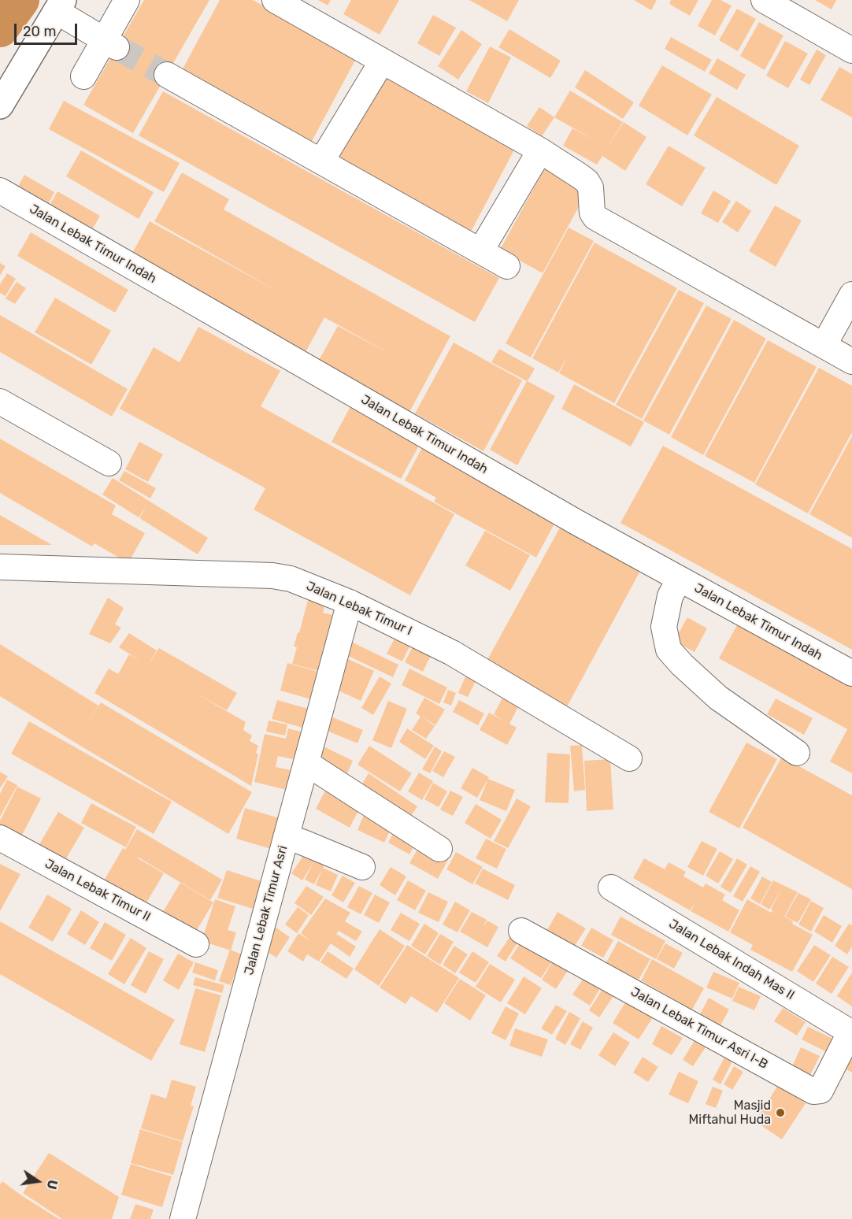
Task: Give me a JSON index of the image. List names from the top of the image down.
{
  "streets": {
    "street": [
      "Jalan Lebak Timur Indah",
      "Jalan Lebak Timur I",
      "Jalan Lebak Timur II",
      "Jalan Lebak Timur Asri",
      "Jalan Lebak Indah Mas II",
      "Jalan Lebak Timur Asri I-B"
    ]
  },
  "crossings": [
    ["Jalan Lebak Timur I", "Jalan Lebak Timur Asri"],
    ["Jalan Lebak Indah Mas II", "Jalan Lebak Timur Asri I-B"]
  ],
  "places": ["Masjid Miftahul Huda"],
  "scale_bar": "20 m",
  "north": "right"
}
